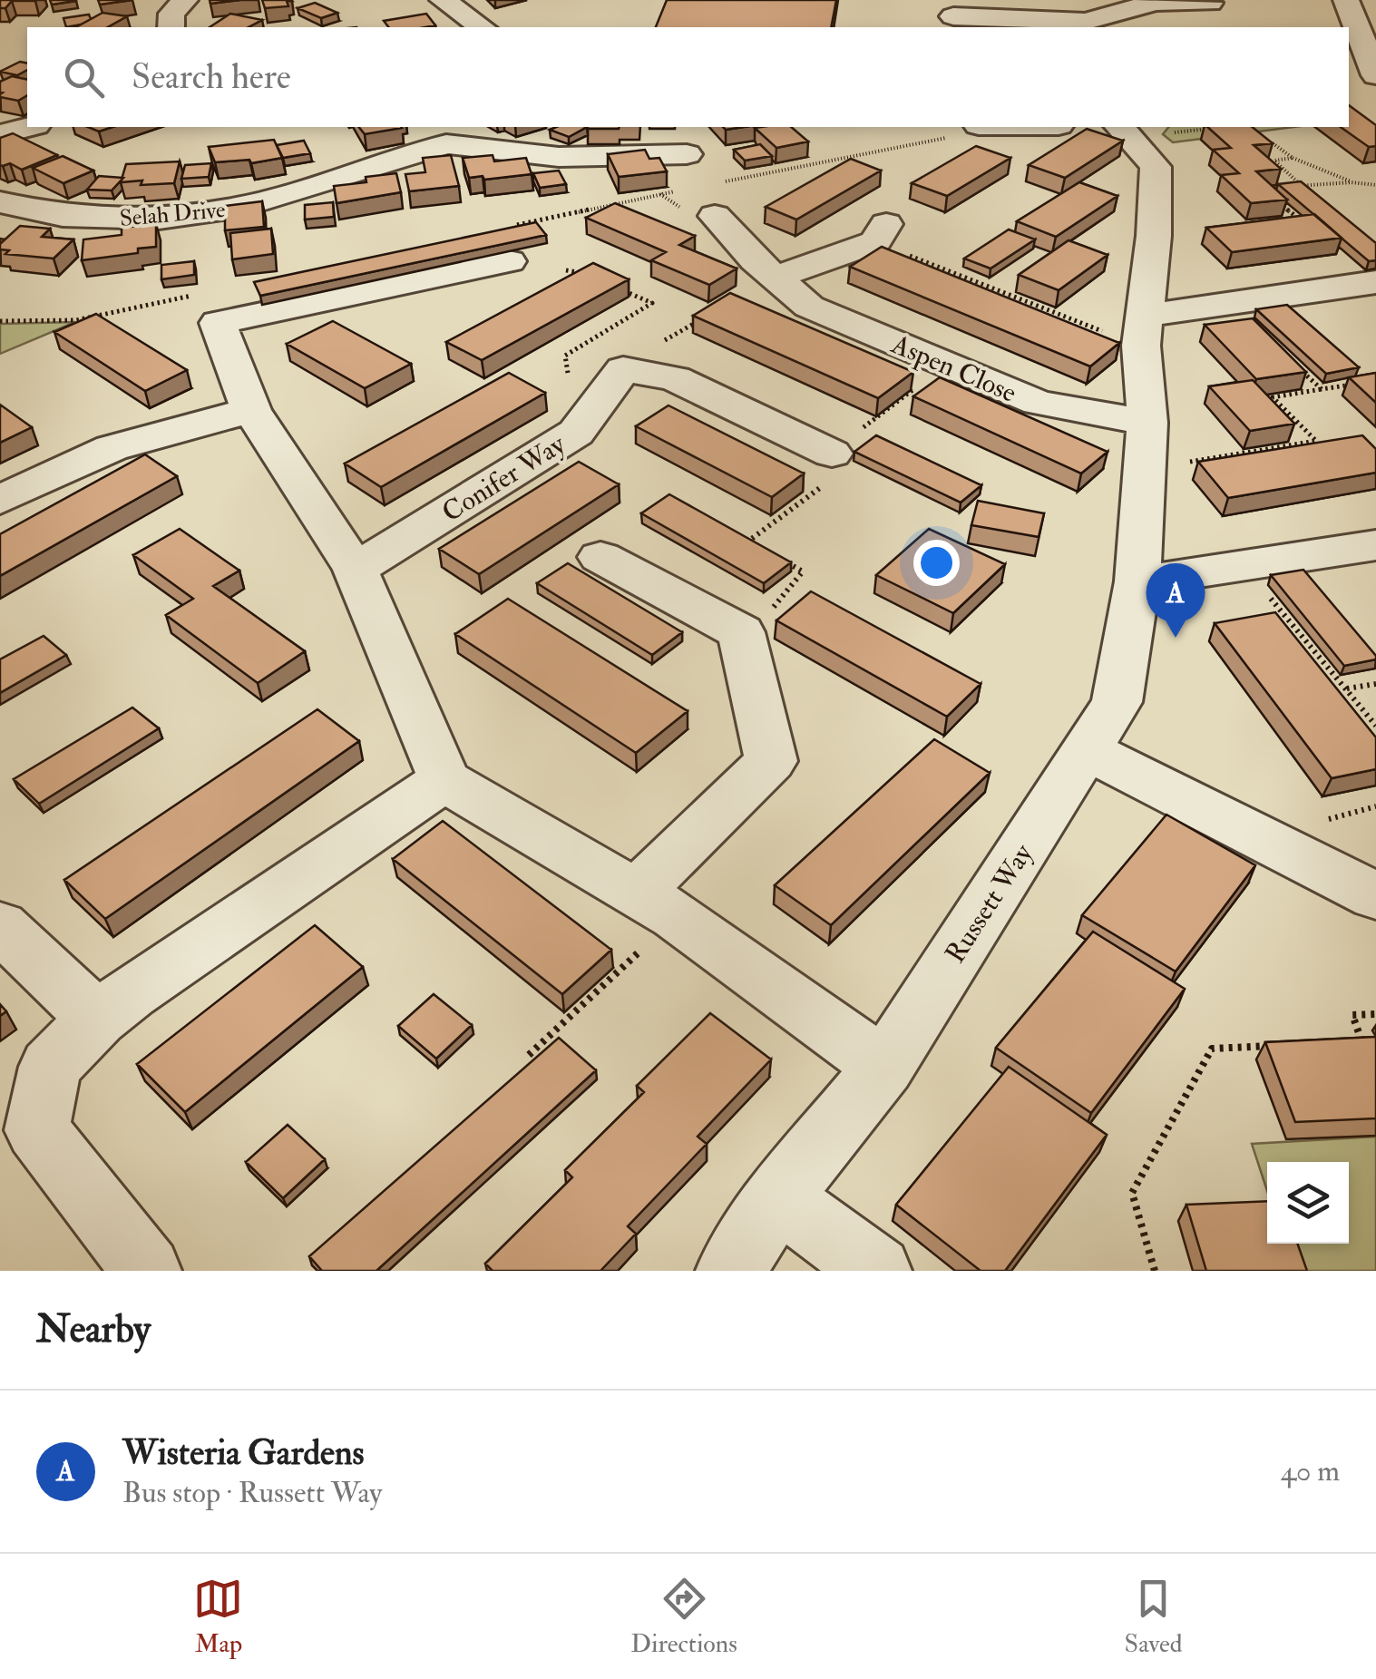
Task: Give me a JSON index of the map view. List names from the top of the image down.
{
  "streets": {
    "street": [
      "Selah Drive",
      "Aspen Close",
      "Conifer Way",
      "Russett Way"
    ]
  },
  "crossings": [
    ["Aspen Close", "Russett Way"]
  ],
  "page": {
    "search": "Search here",
    "pins": "A",
    "heading": "Nearby",
    "list": [
      {
        "mark": "A",
        "name": "Wisteria Gardens",
        "note": "Bus stop · Russett Way",
        "value": "40 m"
      }
    ],
    "nav": ["Map", "Directions", "Saved"]
  }
}
